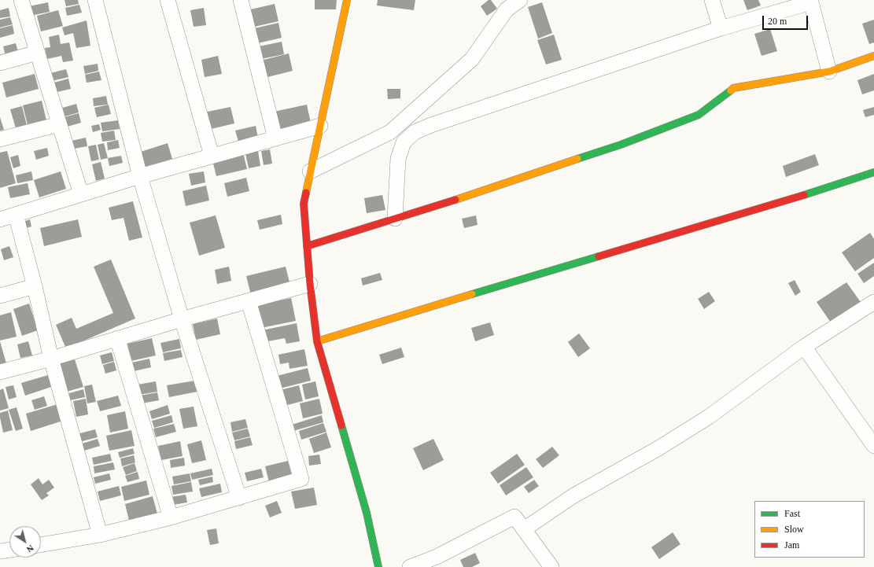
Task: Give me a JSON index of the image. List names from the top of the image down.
{
  "legend": ["Fast", "Slow", "Jam"],
  "scale_bar": "20 m",
  "north": "bottom right"
}
